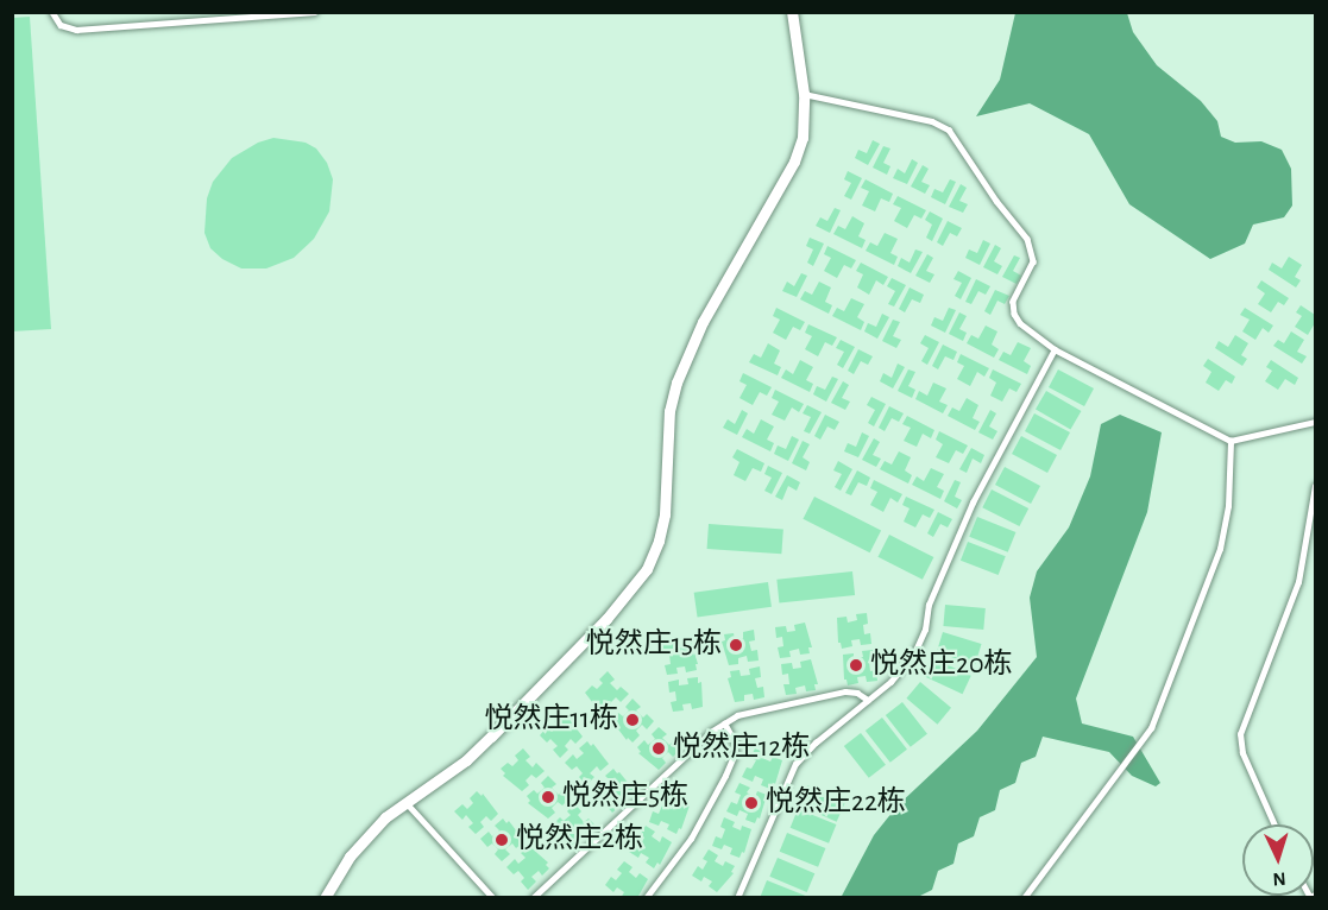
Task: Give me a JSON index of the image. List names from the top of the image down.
{
  "places": [
    "悦然庄15栋",
    "悦然庄20栋",
    "悦然庄11栋",
    "悦然庄12栋",
    "悦然庄5栋",
    "悦然庄22栋",
    "悦然庄2栋"
  ],
  "north": "bottom"
}
